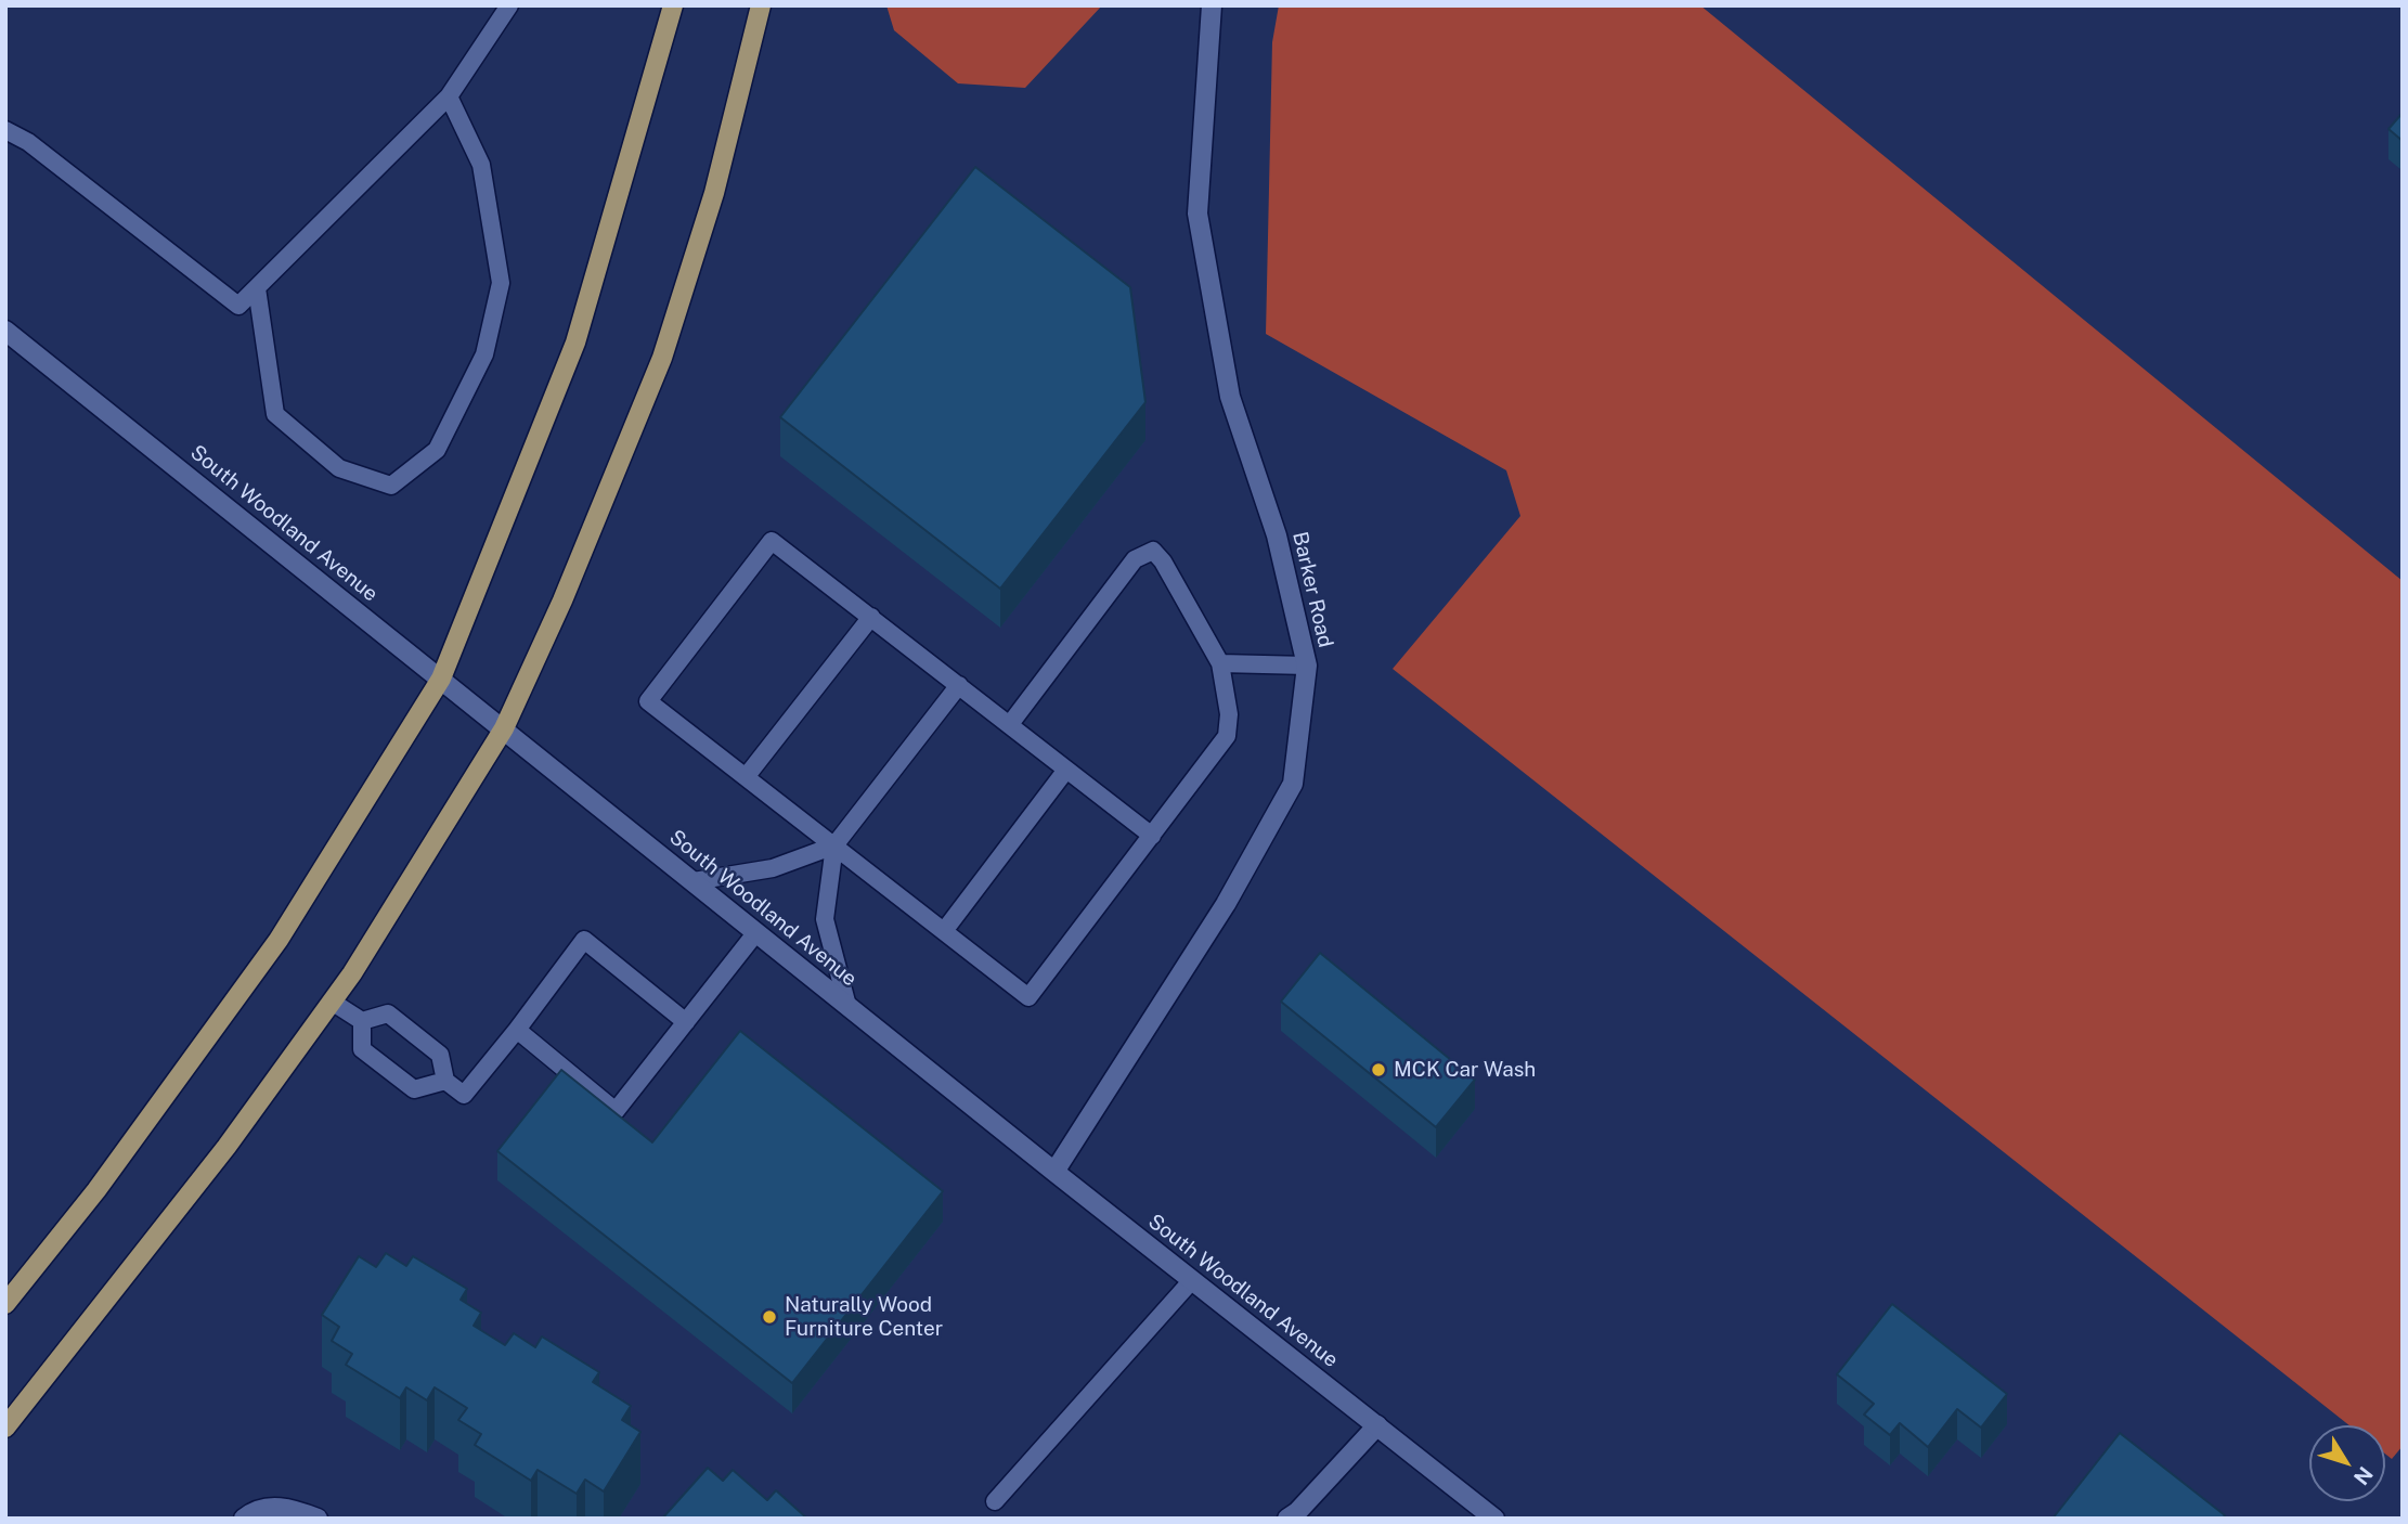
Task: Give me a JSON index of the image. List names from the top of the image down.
{
  "streets": {
    "street": ["South Woodland Avenue", "Barker Road"]
  },
  "crossings": [
    ["South Woodland Avenue", "Barker Road"]
  ],
  "places": ["MCK Car Wash", "Naturally Wood Furniture Center"],
  "north": "bottom right"
}
